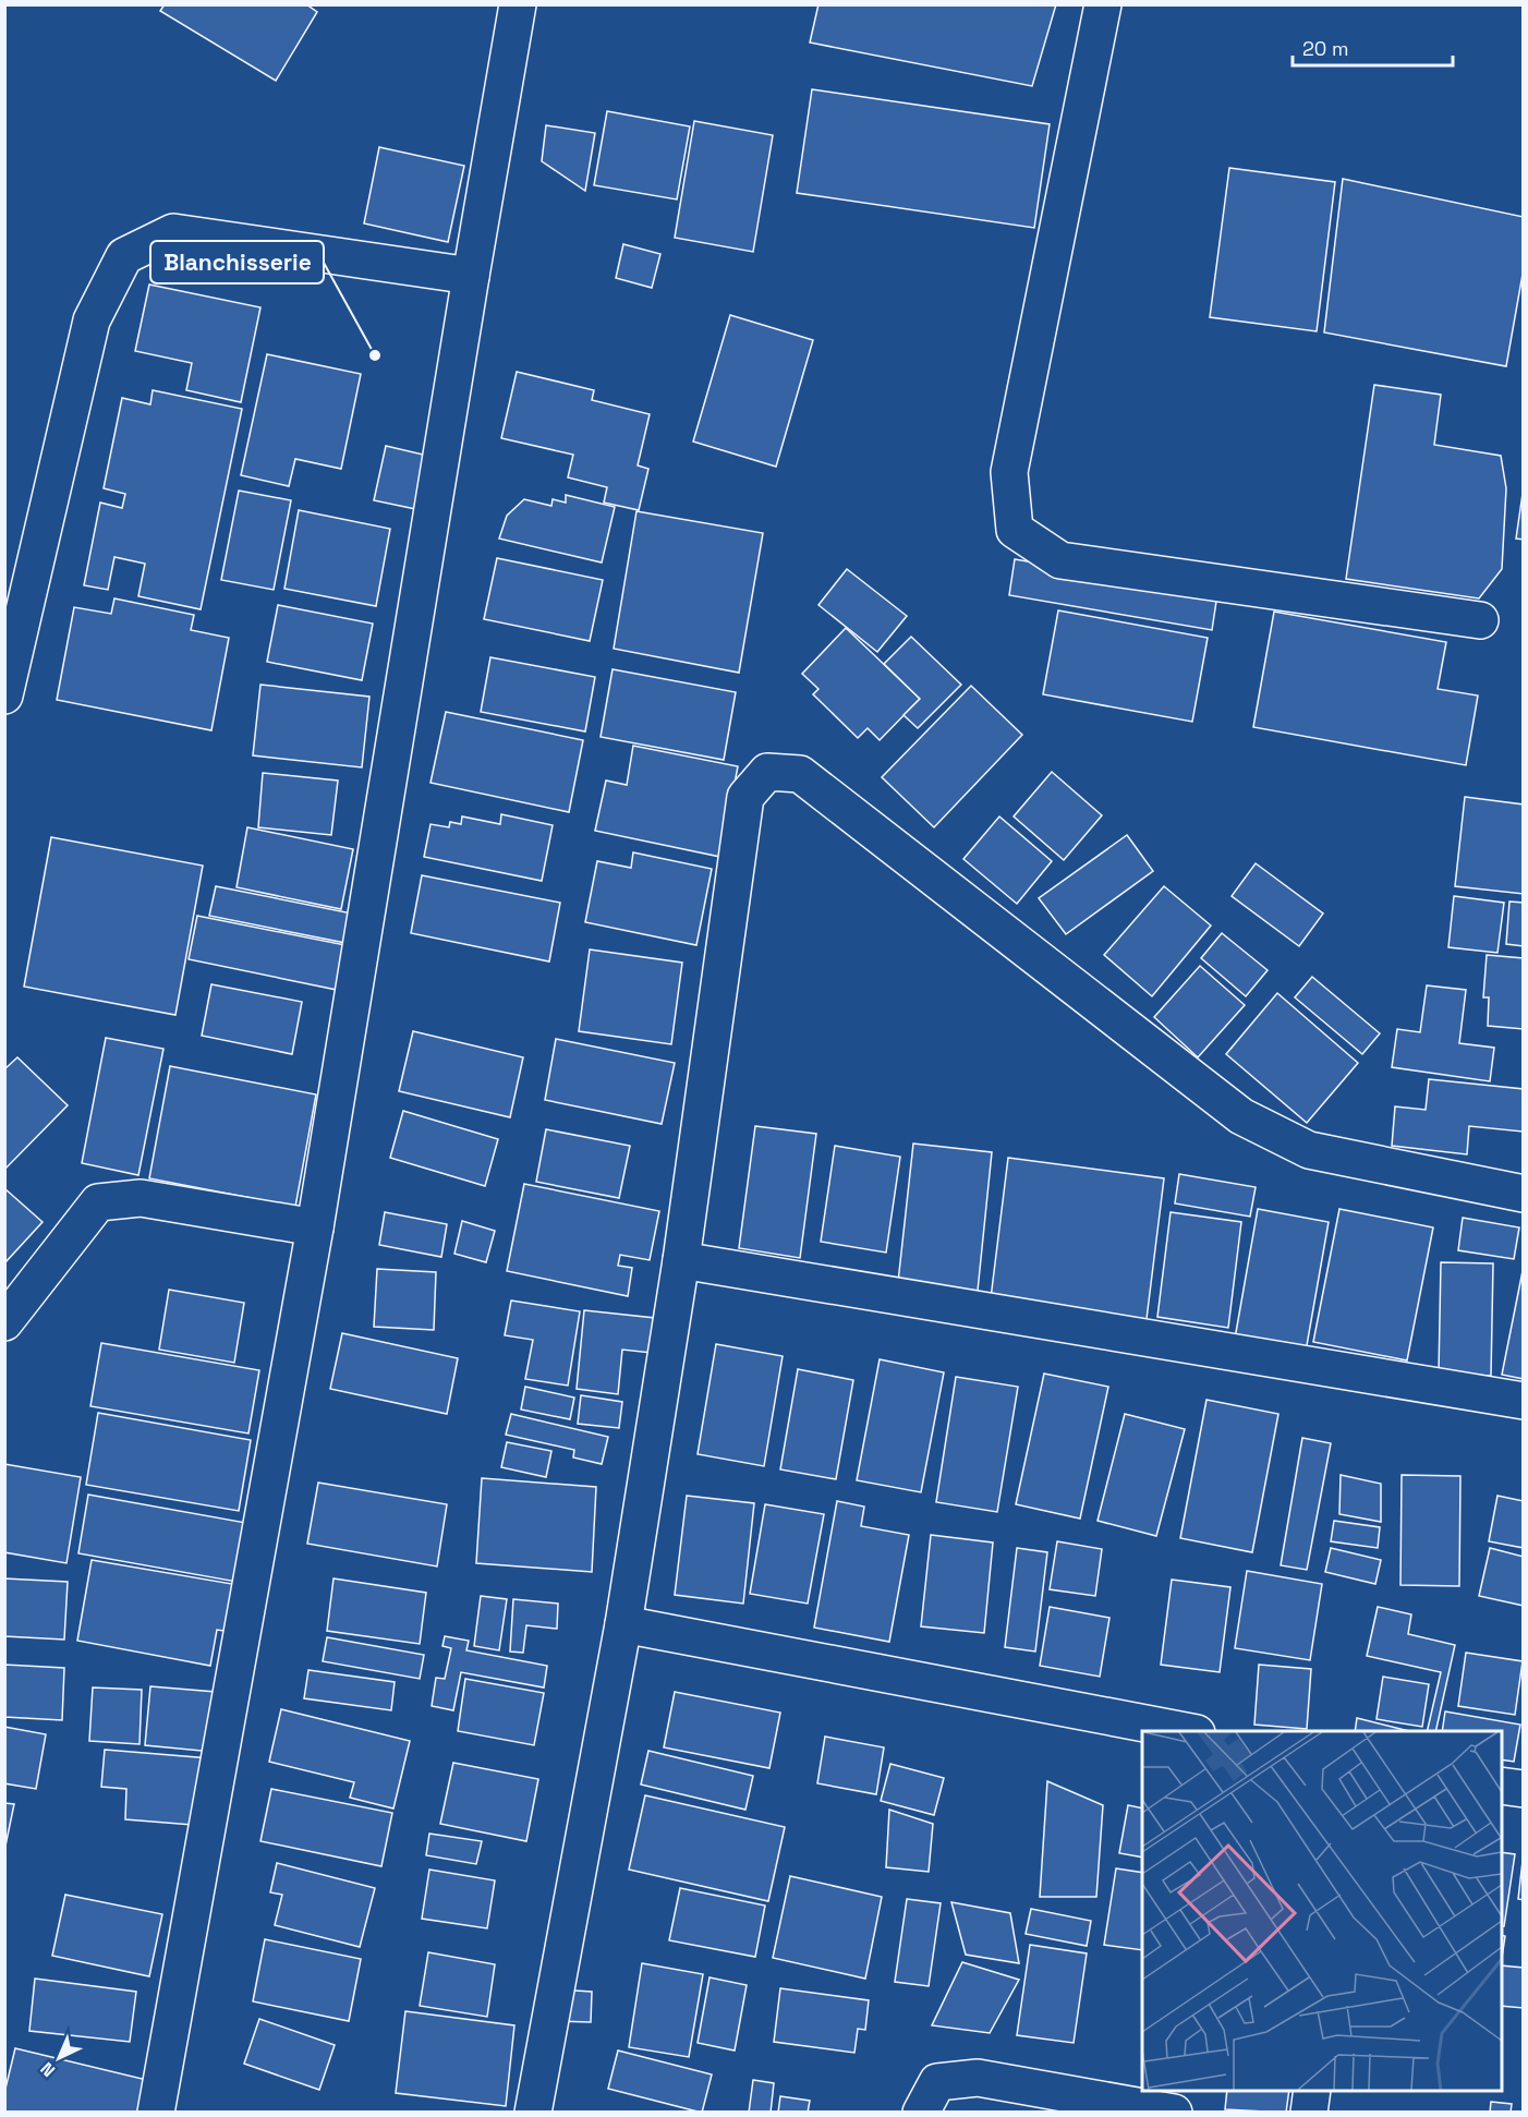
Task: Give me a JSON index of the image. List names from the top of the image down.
{
  "places": ["Blanchisserie"],
  "scale_bar": "20 m",
  "north": "bottom left"
}
